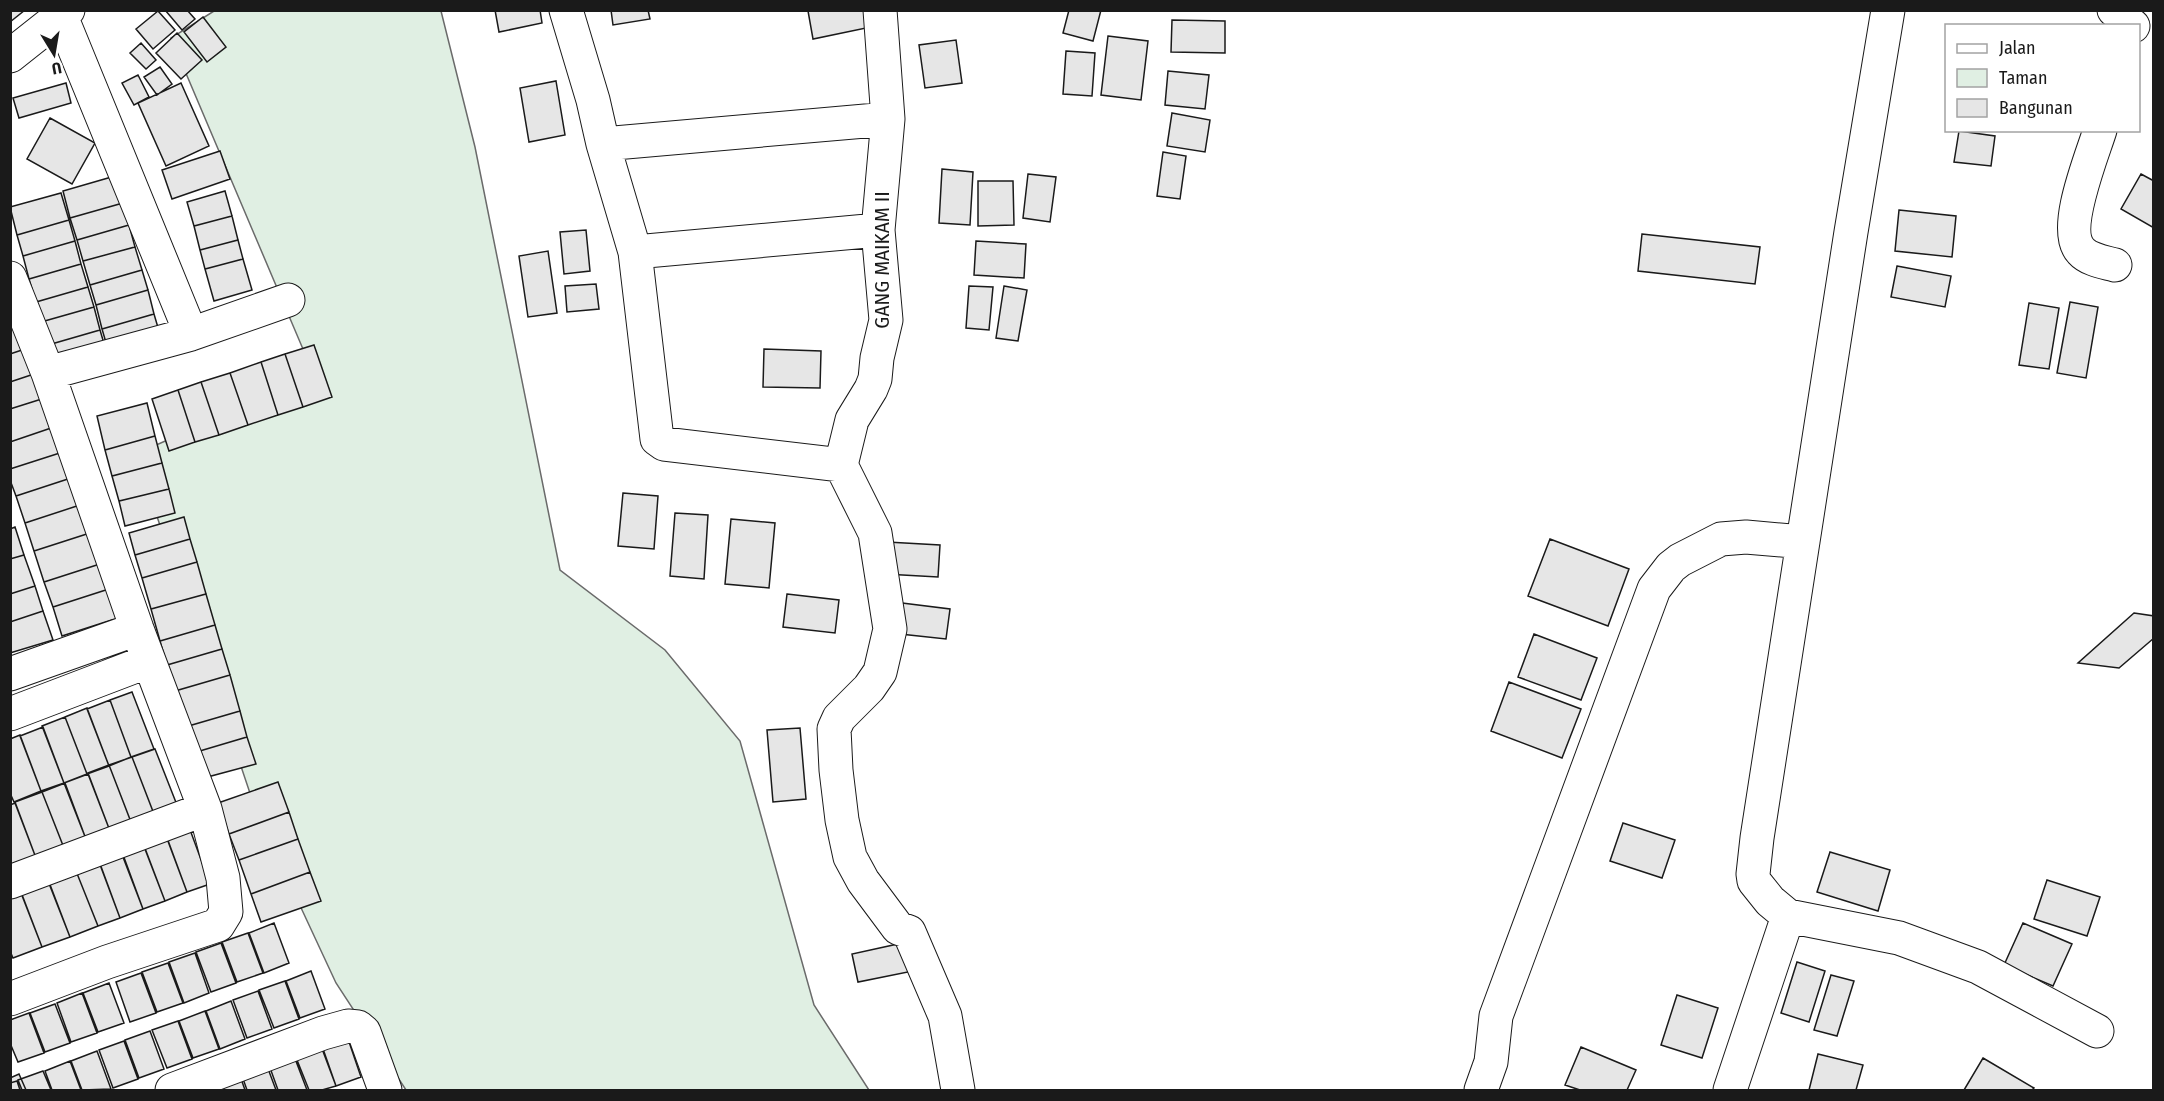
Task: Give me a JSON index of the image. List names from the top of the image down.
{
  "streets": {
    "street": ["GANG MAIKAM II"]
  },
  "legend": ["Jalan", "Taman", "Bangunan"],
  "north": "bottom"
}
